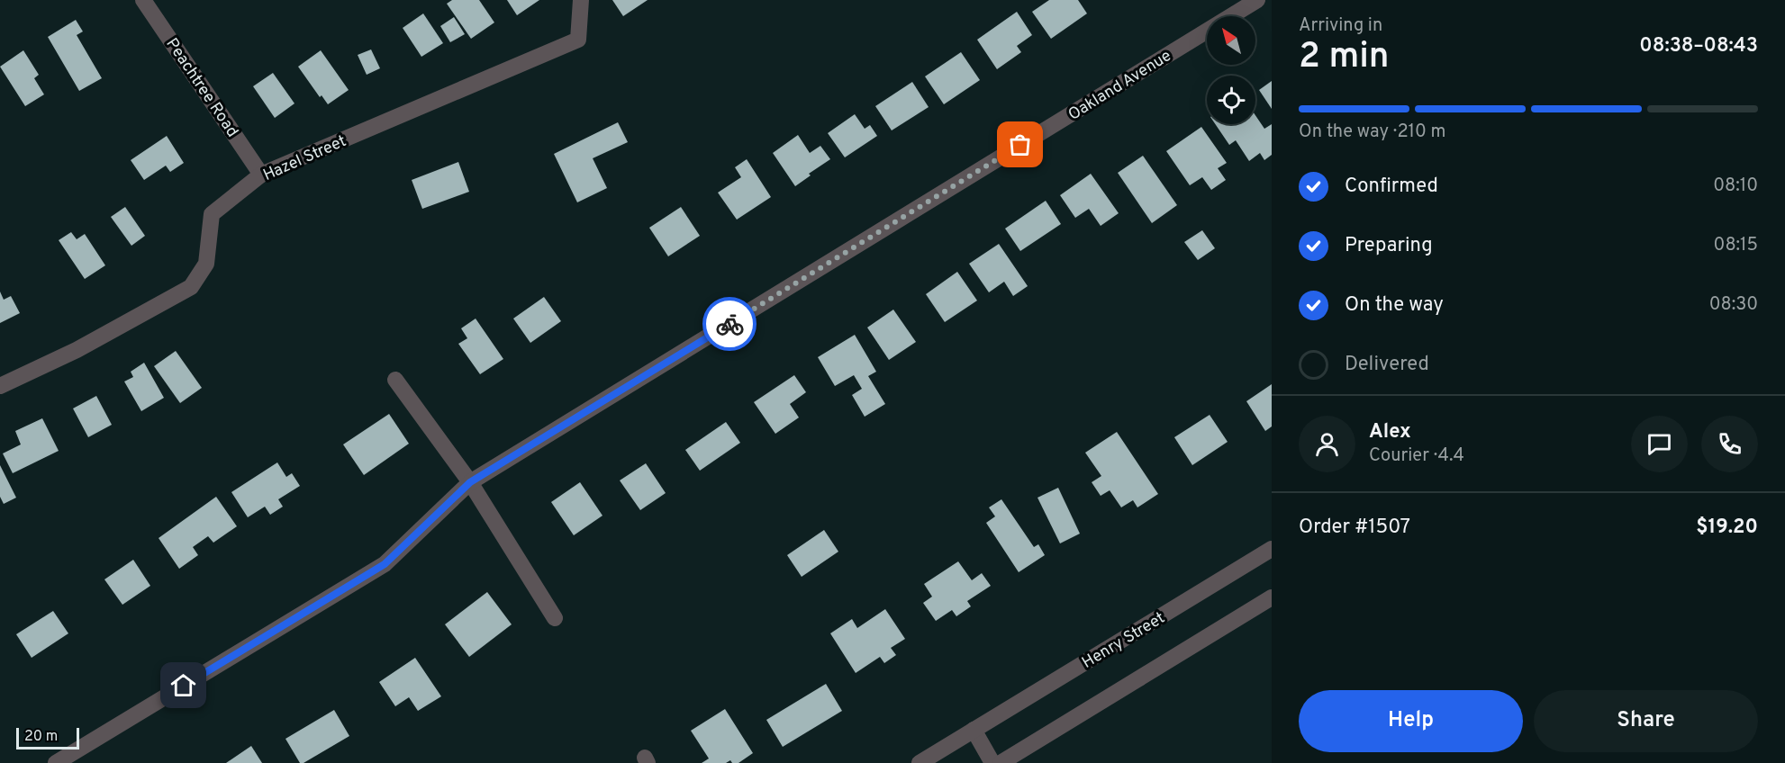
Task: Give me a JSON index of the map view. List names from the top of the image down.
{
  "streets": {
    "street": [
      "Oakland Avenue",
      "Peachtree Road",
      "Hazel Street",
      "Henry Street"
    ]
  },
  "crossings": [
    ["Peachtree Road", "Hazel Street"]
  ],
  "scale_bar": "20 m",
  "north": "top left",
  "page": {
    "heading": ["2 min", "Arriving in", "08:38–08:43"],
    "panel": [
      "Alex",
      "Courier · 4.4",
      "Order #1507",
      "$19.20"
    ],
    "bar": "On the way · 210 m",
    "list": [
      ["Confirmed", "08:10"],
      ["Preparing", "08:15"],
      ["On the way", "08:30"],
      "Delivered"
    ],
    "buttons": ["Help", "Share"],
    "scale": "20 m"
  }
}
